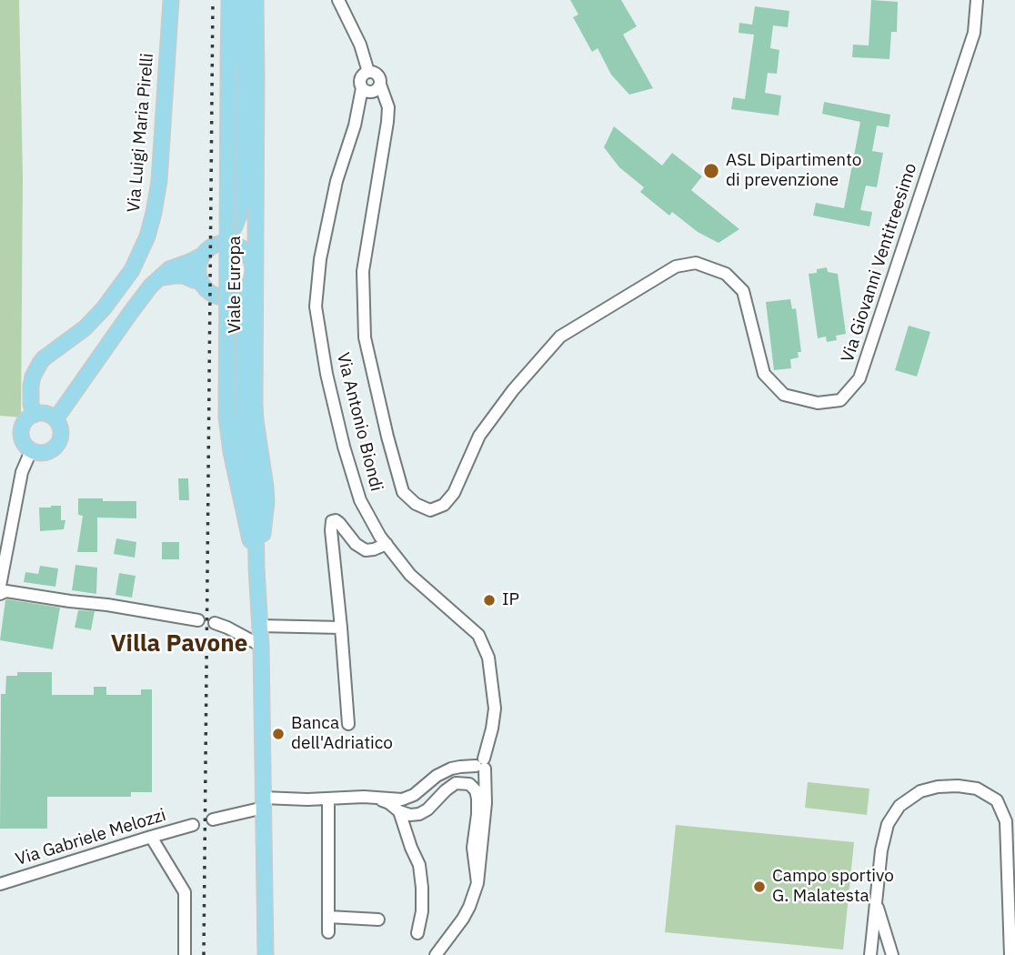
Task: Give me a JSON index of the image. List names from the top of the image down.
{
  "streets": {
    "main road": ["Via Luigi Maria Pirelli", "Viale Europa"],
    "street": ["Via Giovanni Ventitreesimo", "Via Antonio Biondi", "Via Gabriele Melozzi"]
  },
  "crossings": [
    ["Via Giovanni Ventitreesimo", "Via Antonio Biondi"]
  ],
  "districts": ["Villa Pavone"],
  "places": [
    "ASL Dipartimento di prevenzione",
    "IP",
    "Banca dell'Adriatico",
    "Campo sportivo G. Malatesta"
  ]
}
